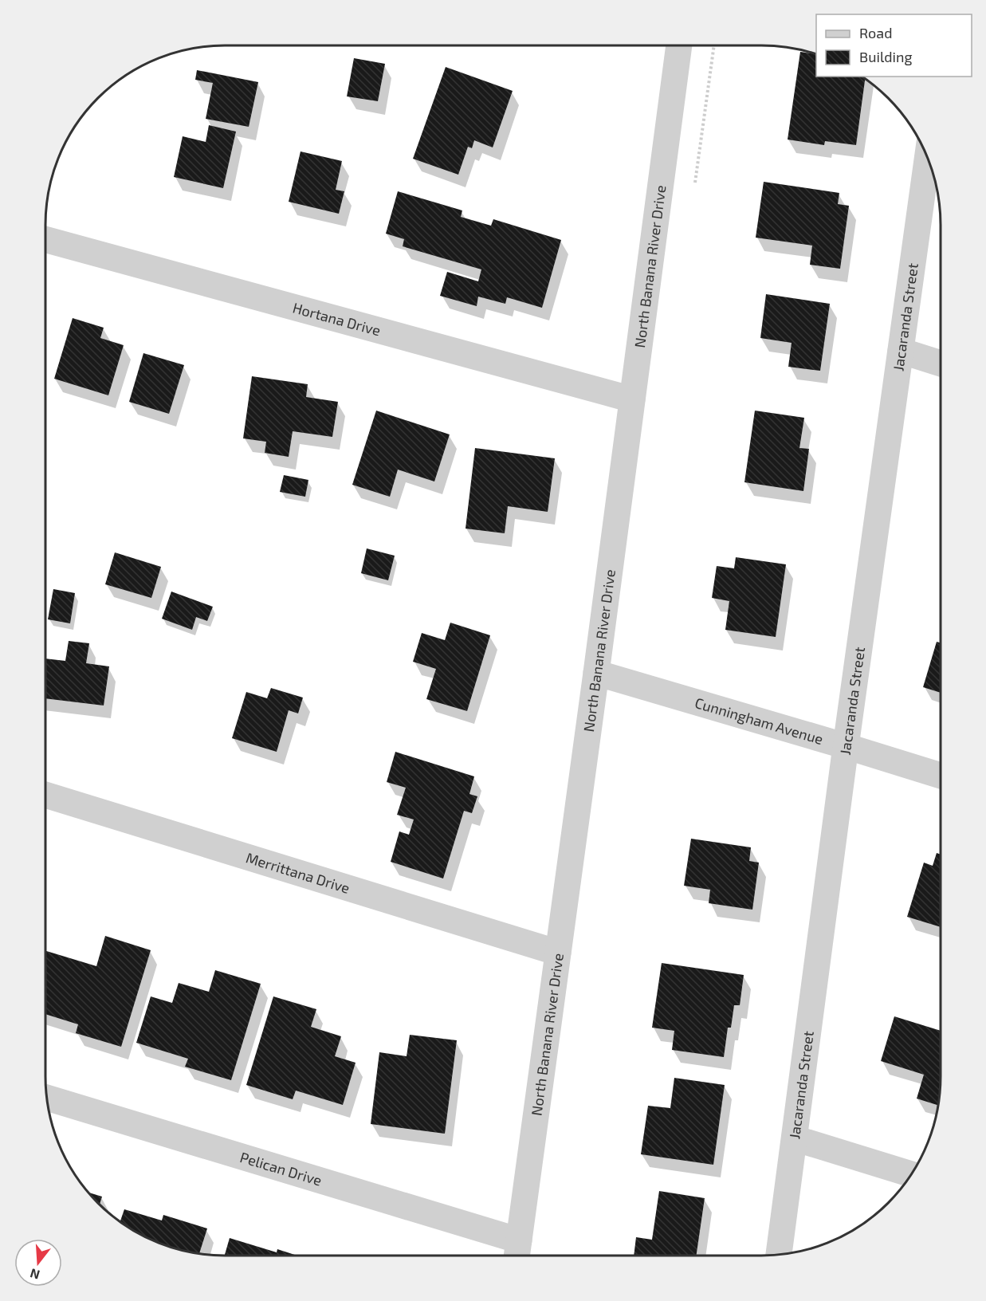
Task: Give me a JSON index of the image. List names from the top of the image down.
{
  "streets": {
    "street": [
      "North Banana River Drive",
      "Jacaranda Street",
      "Hortana Drive",
      "Cunningham Avenue",
      "Merrittana Drive",
      "Pelican Drive"
    ]
  },
  "crossings": [
    ["North Banana River Drive", "Hortana Drive"],
    ["North Banana River Drive", "Cunningham Avenue"],
    ["North Banana River Drive", "Merrittana Drive"],
    ["North Banana River Drive", "Pelican Drive"],
    ["Jacaranda Street", "Cunningham Avenue"]
  ],
  "legend": ["Road", "Building"],
  "north": "bottom"
}
